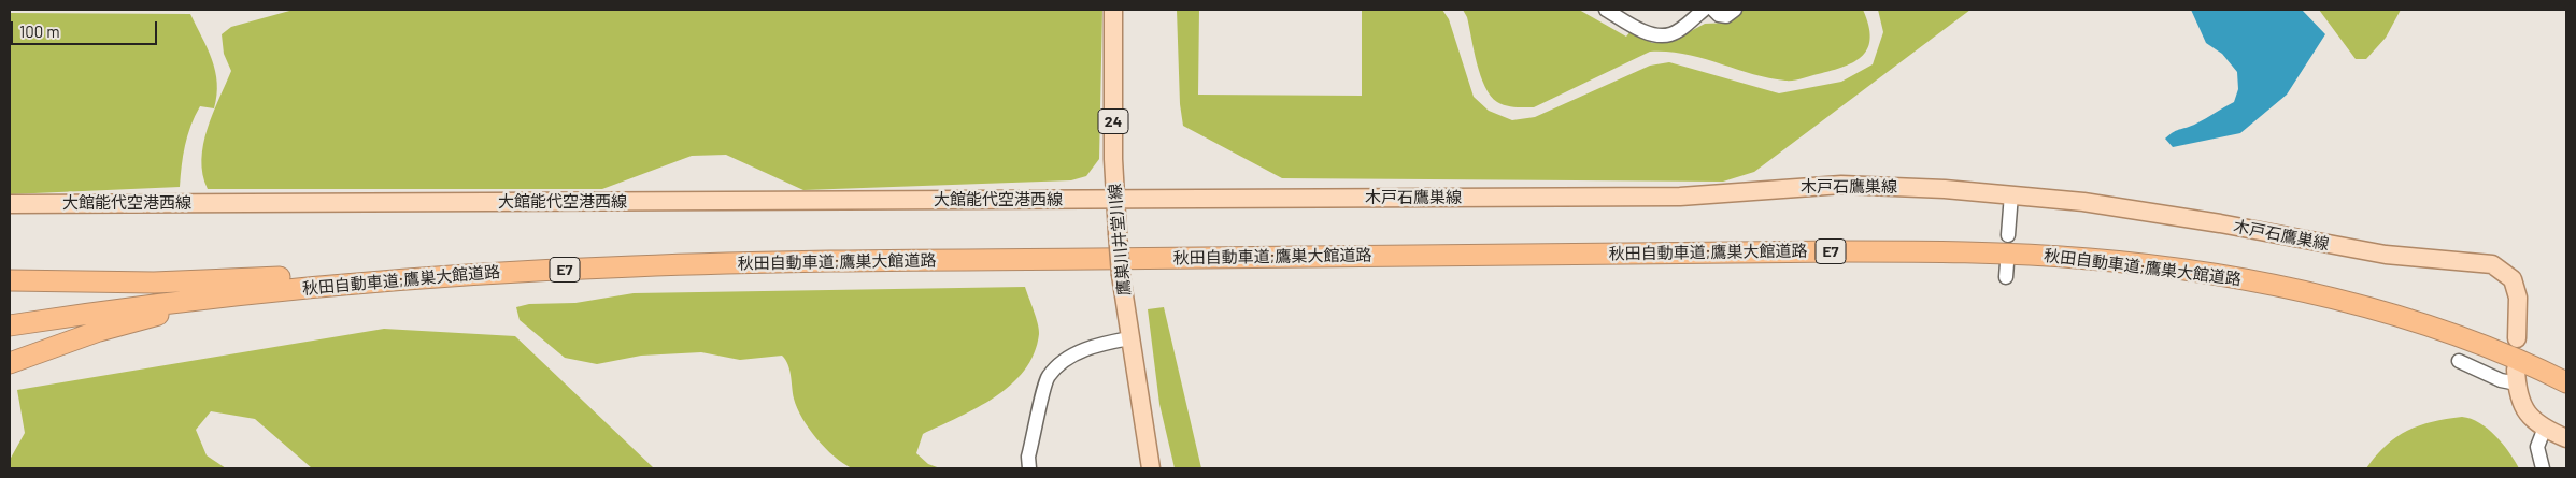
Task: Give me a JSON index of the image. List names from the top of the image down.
{
  "streets": {
    "highway": ["E7", "秋田自動車道;鷹巣大館道路"],
    "main road": [
      "24",
      "木戸石鷹巣線",
      "大館能代空港西線",
      "鷹巣川井堂川線"
    ]
  },
  "crossings": [
    ["木戸石鷹巣線", "大館能代空港西線"],
    ["木戸石鷹巣線", "鷹巣川井堂川線"],
    ["木戸石鷹巣線", "E7"],
    ["木戸石鷹巣線", "秋田自動車道;鷹巣大館道路"],
    ["大館能代空港西線", "鷹巣川井堂川線"],
    ["E7", "秋田自動車道;鷹巣大館道路"]
  ],
  "scale_bar": "100 m"
}
